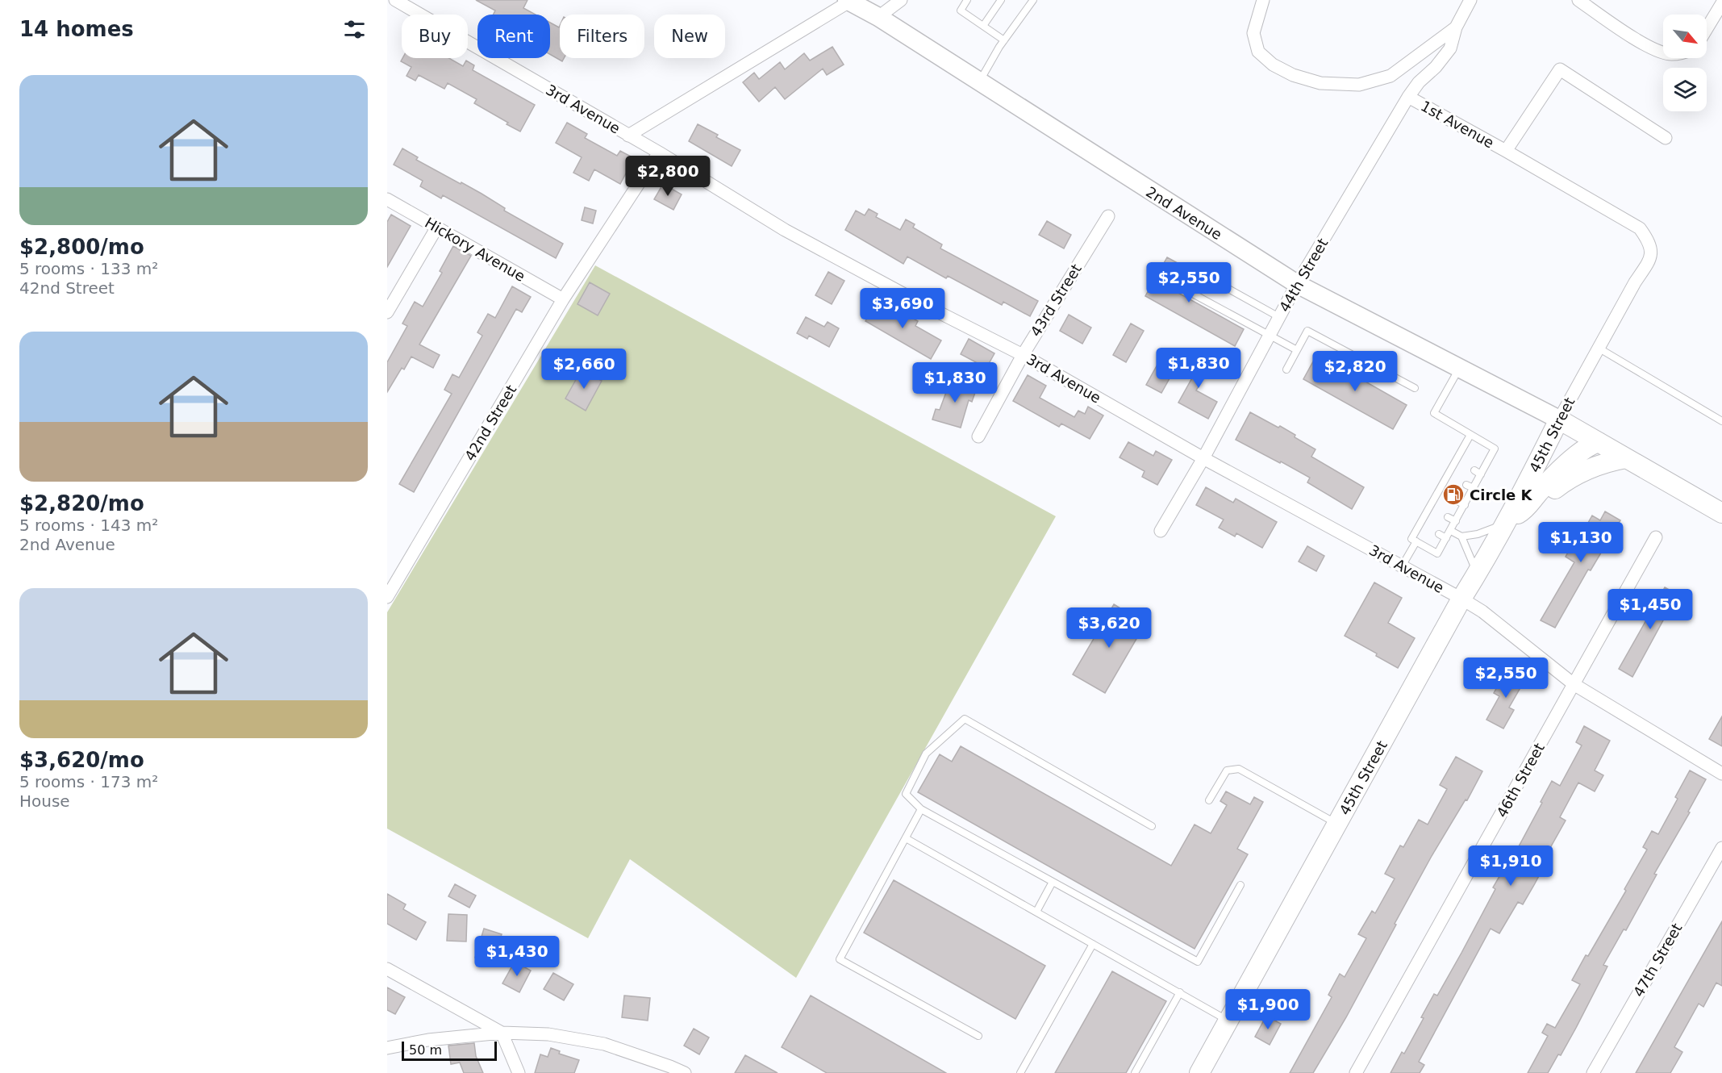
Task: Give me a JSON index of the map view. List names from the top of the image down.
{
  "streets": {
    "main road": ["2nd Avenue", "45th Street"],
    "street": [
      "3rd Avenue",
      "1st Avenue",
      "Hickory Avenue",
      "44th Street",
      "43rd Street",
      "42nd Street",
      "46th Street",
      "47th Street"
    ]
  },
  "crossings": [
    ["3rd Avenue", "44th Street"],
    ["3rd Avenue", "43rd Street"],
    ["3rd Avenue", "42nd Street"],
    ["3rd Avenue", "45th Street"],
    ["3rd Avenue", "46th Street"],
    ["1st Avenue", "44th Street"],
    ["1st Avenue", "45th Street"],
    ["2nd Avenue", "44th Street"],
    ["2nd Avenue", "45th Street"],
    ["Hickory Avenue", "42nd Street"]
  ],
  "places": {
    "fuel station": ["Circle K"]
  },
  "scale_bar": "50 m",
  "north": "bottom right",
  "page": {
    "heading": "14 homes",
    "chip": [
      "Buy",
      "Rent",
      "Filters",
      "New"
    ],
    "list": [
      {
        "name": "$2,800/mo",
        "note": "5 rooms · 133 m² · 42nd Street"
      },
      {
        "name": "$2,820/mo",
        "note": "5 rooms · 143 m² · 2nd Avenue"
      },
      {
        "name": "$3,620/mo",
        "note": "5 rooms · 173 m² · House"
      }
    ],
    "price": [
      "$2,800",
      "$2,550",
      "$3,690",
      "$1,830",
      "$2,660",
      "$2,820",
      "$1,830",
      "$1,130",
      "$1,450",
      "$3,620",
      "$2,550",
      "$1,910",
      "$1,430",
      "$1,900"
    ],
    "scale": "50 m"
  }
}
